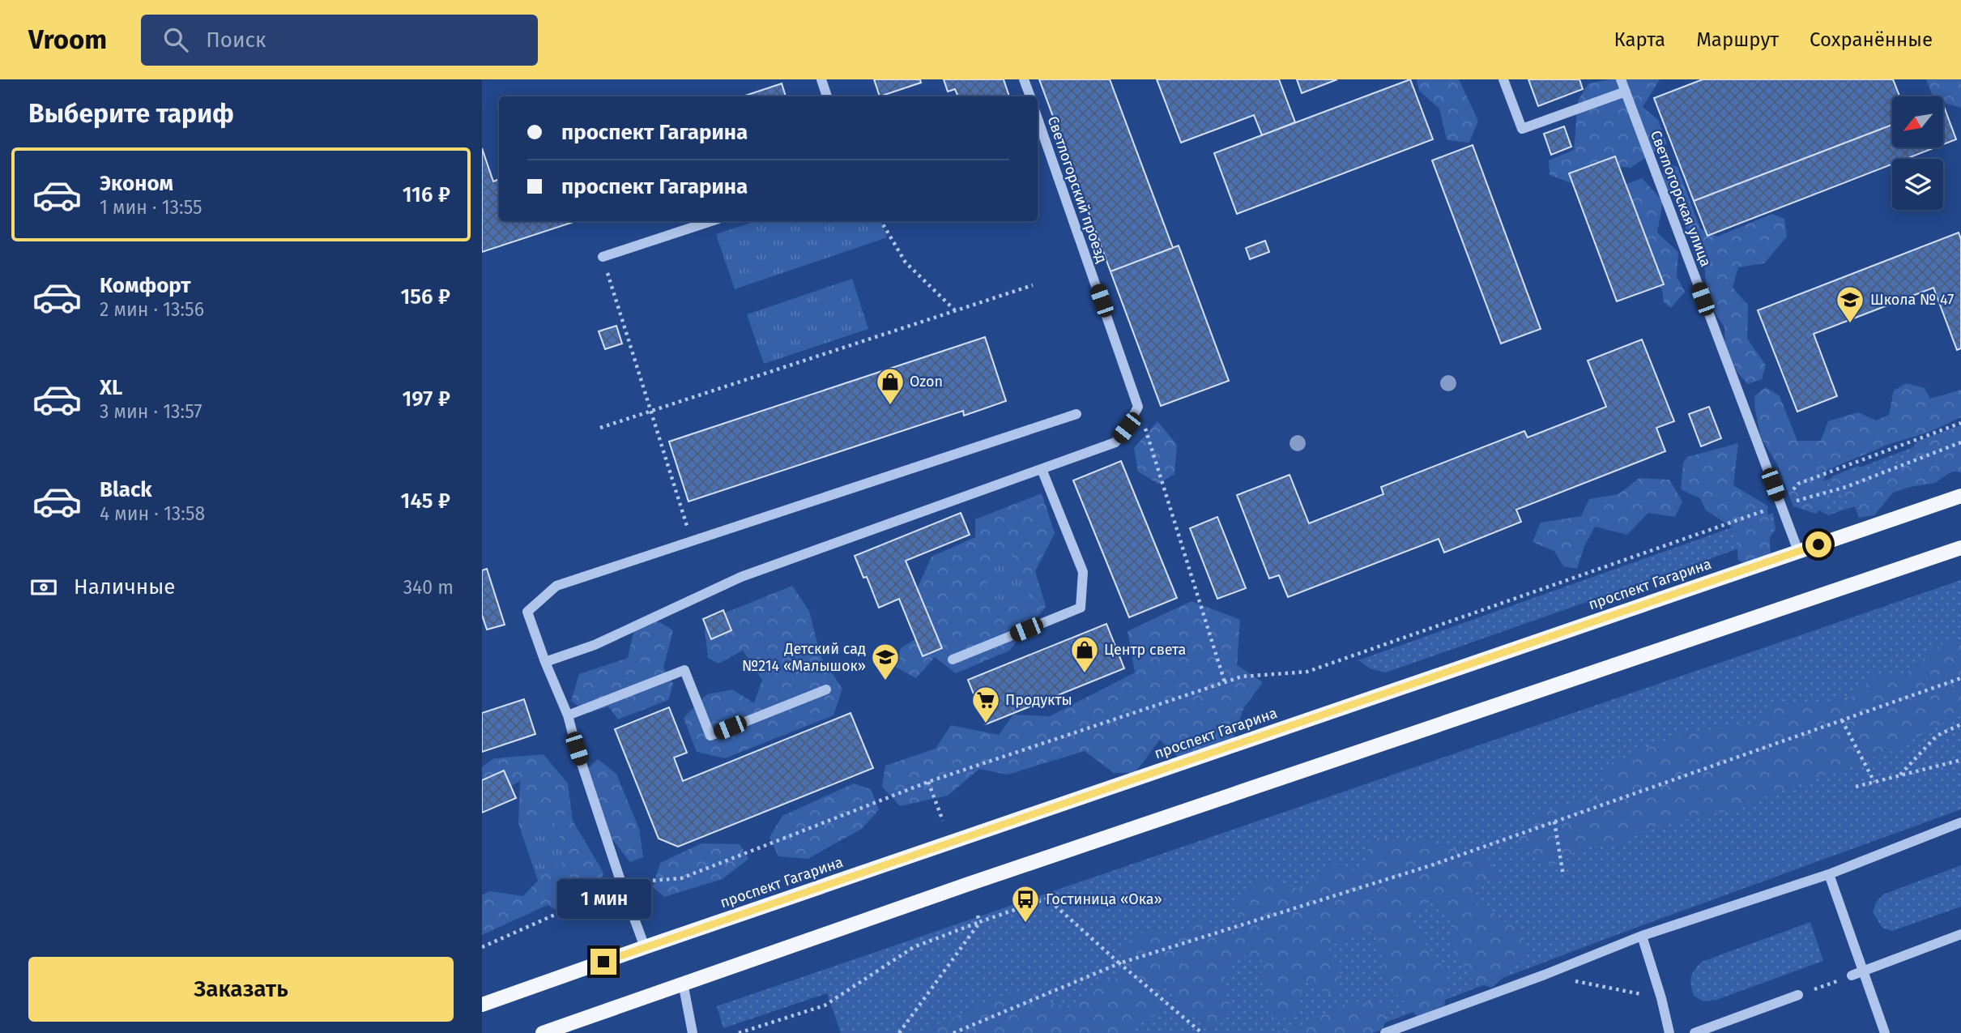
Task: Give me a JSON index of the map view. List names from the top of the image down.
{
  "streets": {
    "main road": ["проспект Гагарина"],
    "street": ["Светлогорский проезд", "Светлогорская улица"]
  },
  "crossings": [
    ["Светлогорская улица", "проспект Гагарина"]
  ],
  "places": {
    "school or university": ["Школа № 47", "Детский сад №214 «Малышок»"],
    "shop": ["Ozon", "Центр света"],
    "supermarket": ["Продукты"],
    "bus stop": ["Гостиница «Ока»"]
  },
  "north": "bottom left",
  "page": {
    "header": "Vroom",
    "search": "Поиск",
    "nav": ["Карта", "Маршрут", "Сохранённые"],
    "heading": "Выберите тариф",
    "banner": ["проспект Гагарина", "проспект Гагарина"],
    "list": [
      {
        "name": "Эконом",
        "note": "1 мин · 13:55",
        "value": "116 ₽"
      },
      {
        "name": "Комфорт",
        "note": "2 мин · 13:56",
        "value": "156 ₽"
      },
      {
        "name": "XL",
        "note": "3 мин · 13:57",
        "value": "197 ₽"
      },
      {
        "name": "Black",
        "note": "4 мин · 13:58",
        "value": "145 ₽"
      }
    ],
    "pay": ["Наличные", "340 m"],
    "bubble": "1 мин",
    "buttons": "Заказать"
  }
}
